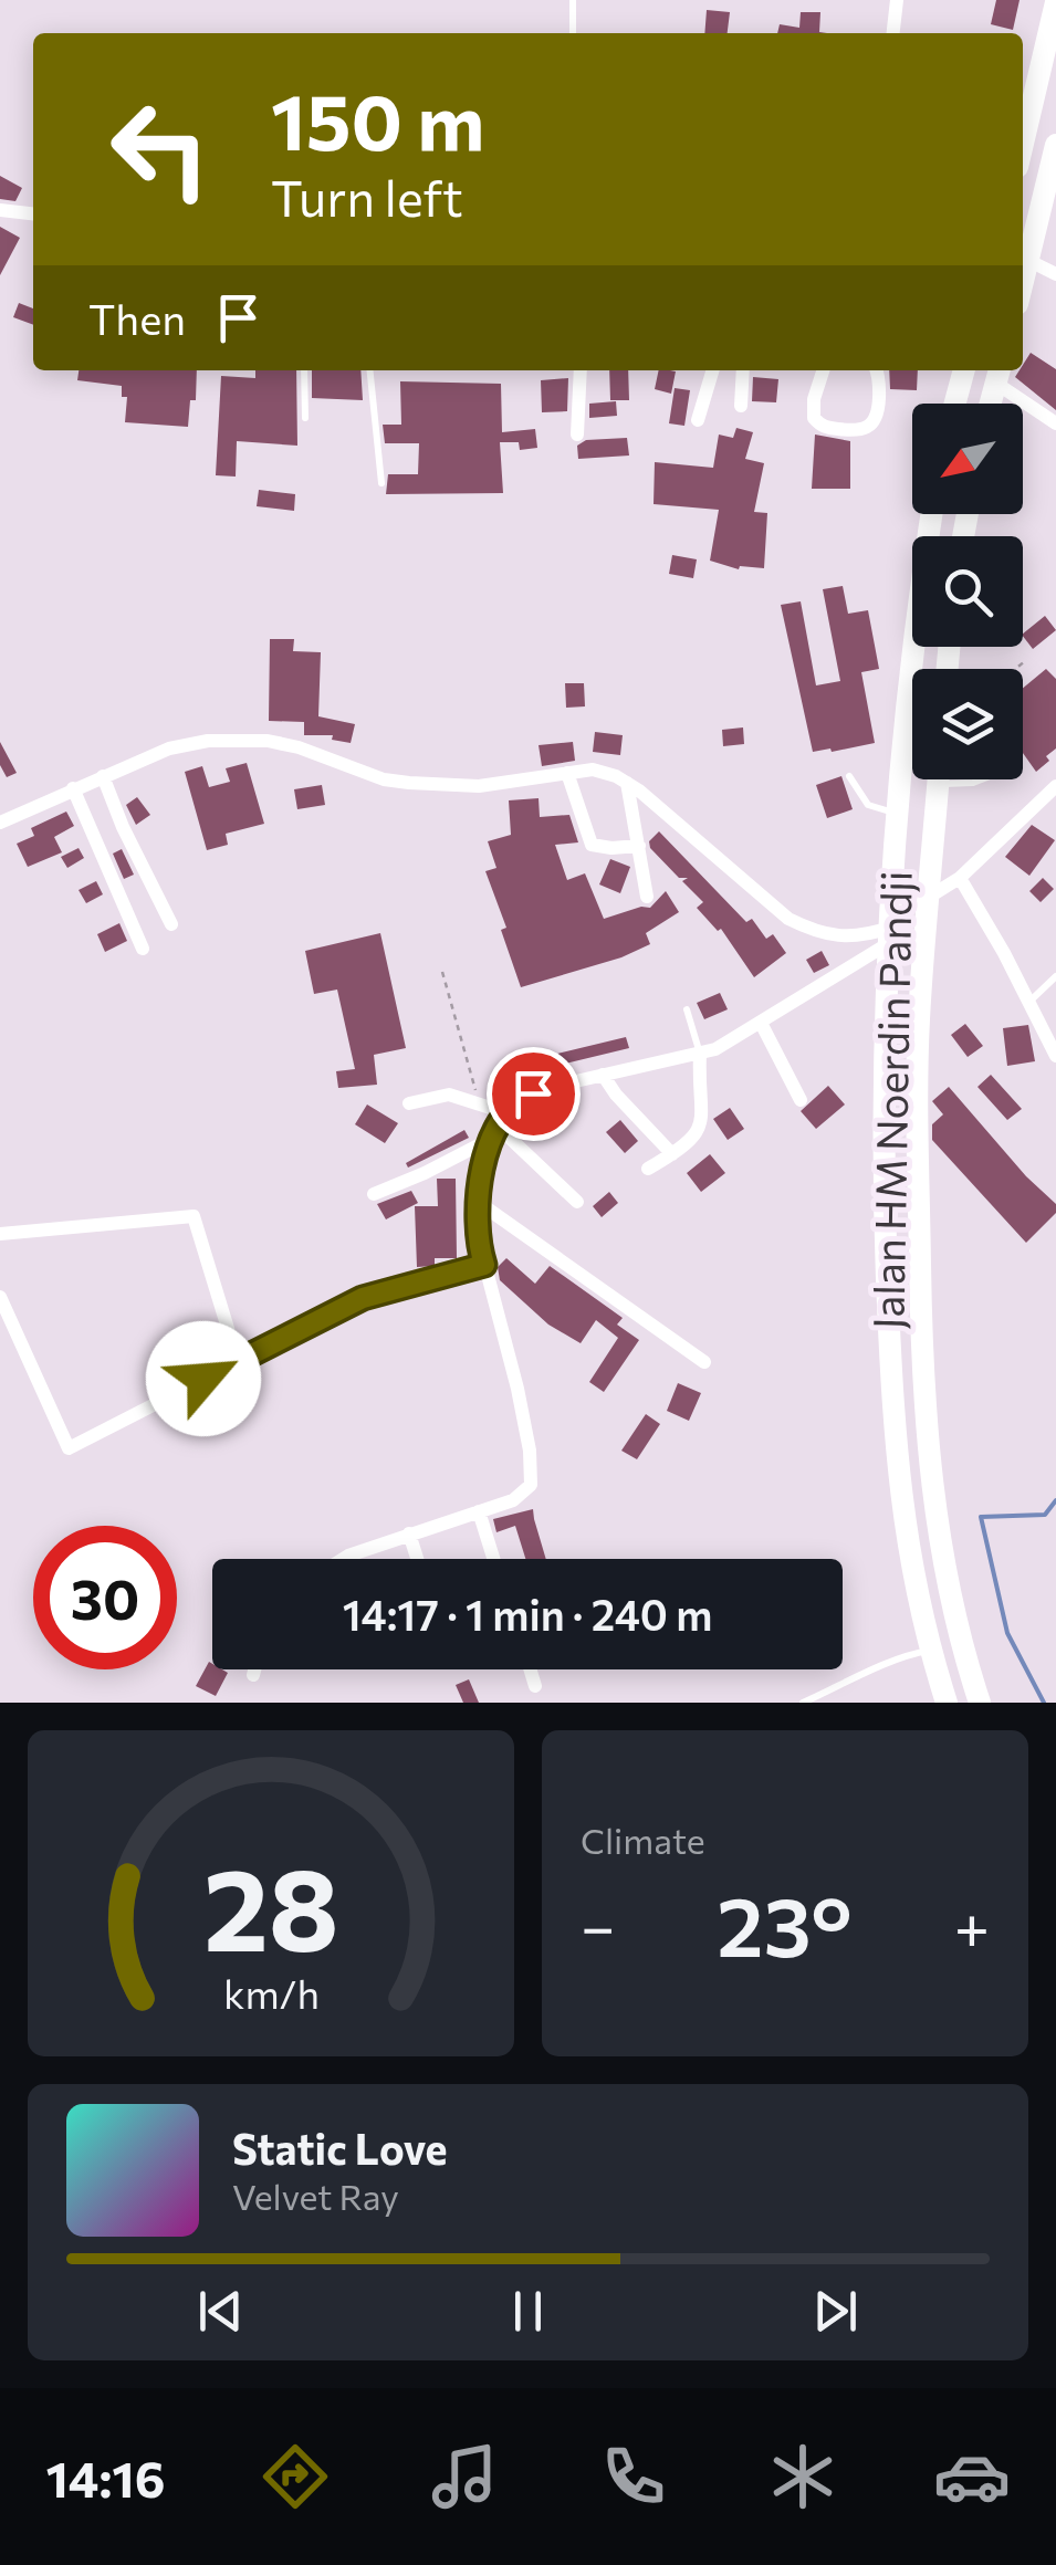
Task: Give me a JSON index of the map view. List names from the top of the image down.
{
  "streets": {
    "main road": ["Jalan HM Noerdin Pandji"]
  },
  "north": "bottom left",
  "page": {
    "turn": ["150 m", "Turn left"],
    "then": "Then",
    "limit": "30",
    "trip": "14:17 · 1 min · 240 m",
    "tile": "Climate",
    "heat": ["−", "23°", "+"],
    "song": ["Static Love", "Velvet Ray"],
    "tabs": "14:16",
    "gauge": ["28", "km/h"]
  }
}
